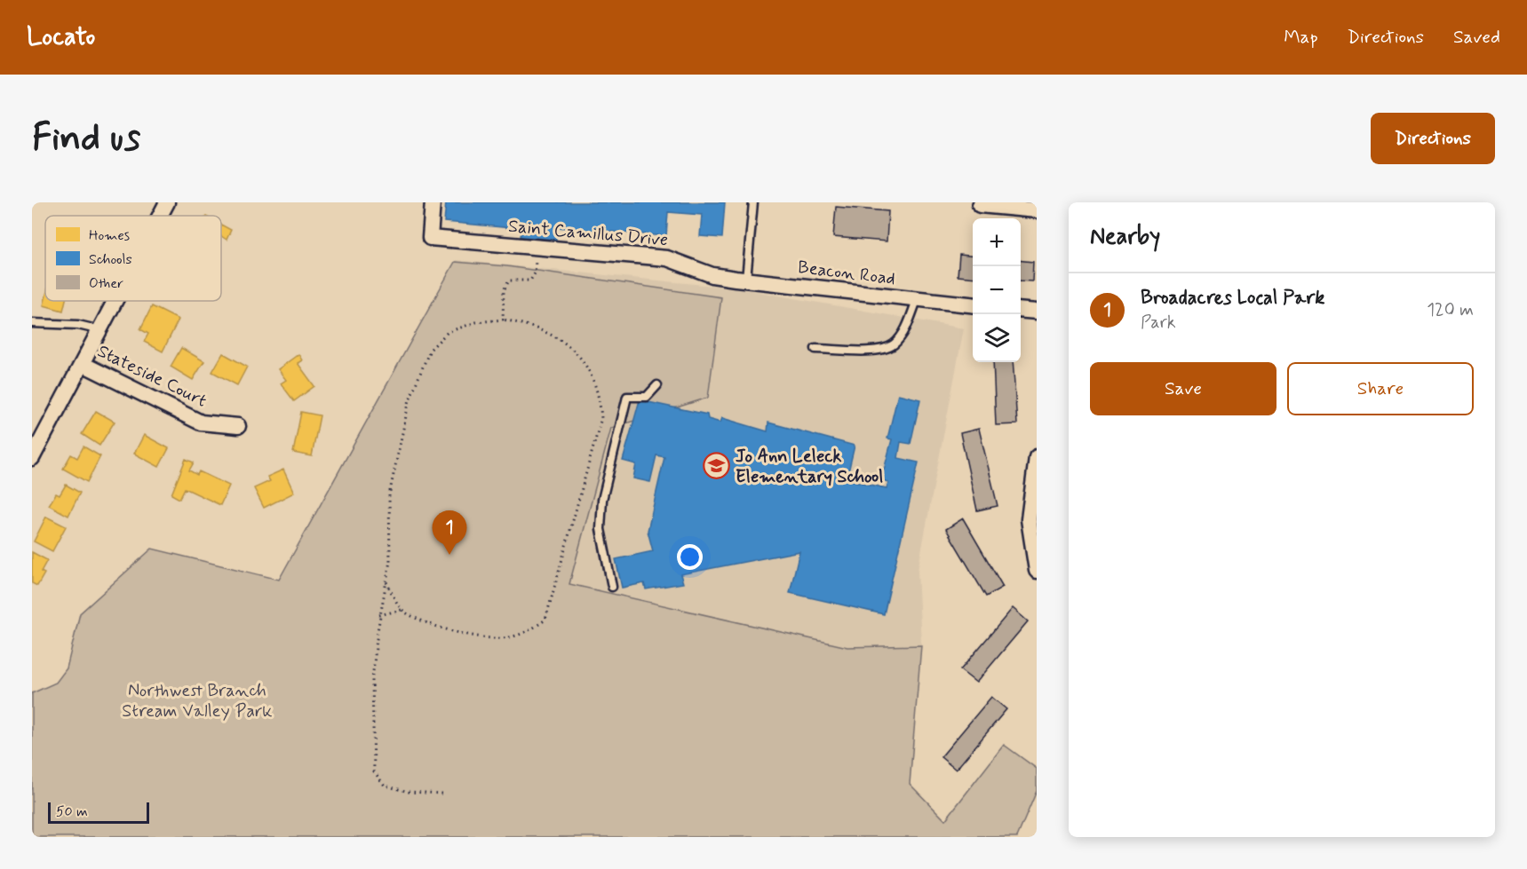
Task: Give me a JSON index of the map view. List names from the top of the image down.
{
  "streets": {
    "street": ["Saint Camillus Drive", "Beacon Road", "Stateside Court"]
  },
  "crossings": [
    ["Saint Camillus Drive", "Beacon Road"]
  ],
  "parks": ["Northwest Branch Stream Valley Park"],
  "places": {
    "school or university": ["Jo Ann Leleck Elementary School"]
  },
  "legend": ["Homes", "Schools", "Other"],
  "scale_bar": "50 m",
  "page": {
    "header": "Locato",
    "nav": ["Map", "Directions", "Saved"],
    "buttons": [
      "Directions",
      ["Save", "Share"]
    ],
    "title": "Find us",
    "heading": "Nearby",
    "map_buttons": ["+", "−"],
    "list": [
      {
        "mark": "1",
        "name": "Broadacres Local Park",
        "note": "Park",
        "value": "120 m"
      }
    ],
    "pins": "1",
    "scale": "50 m"
  }
}
